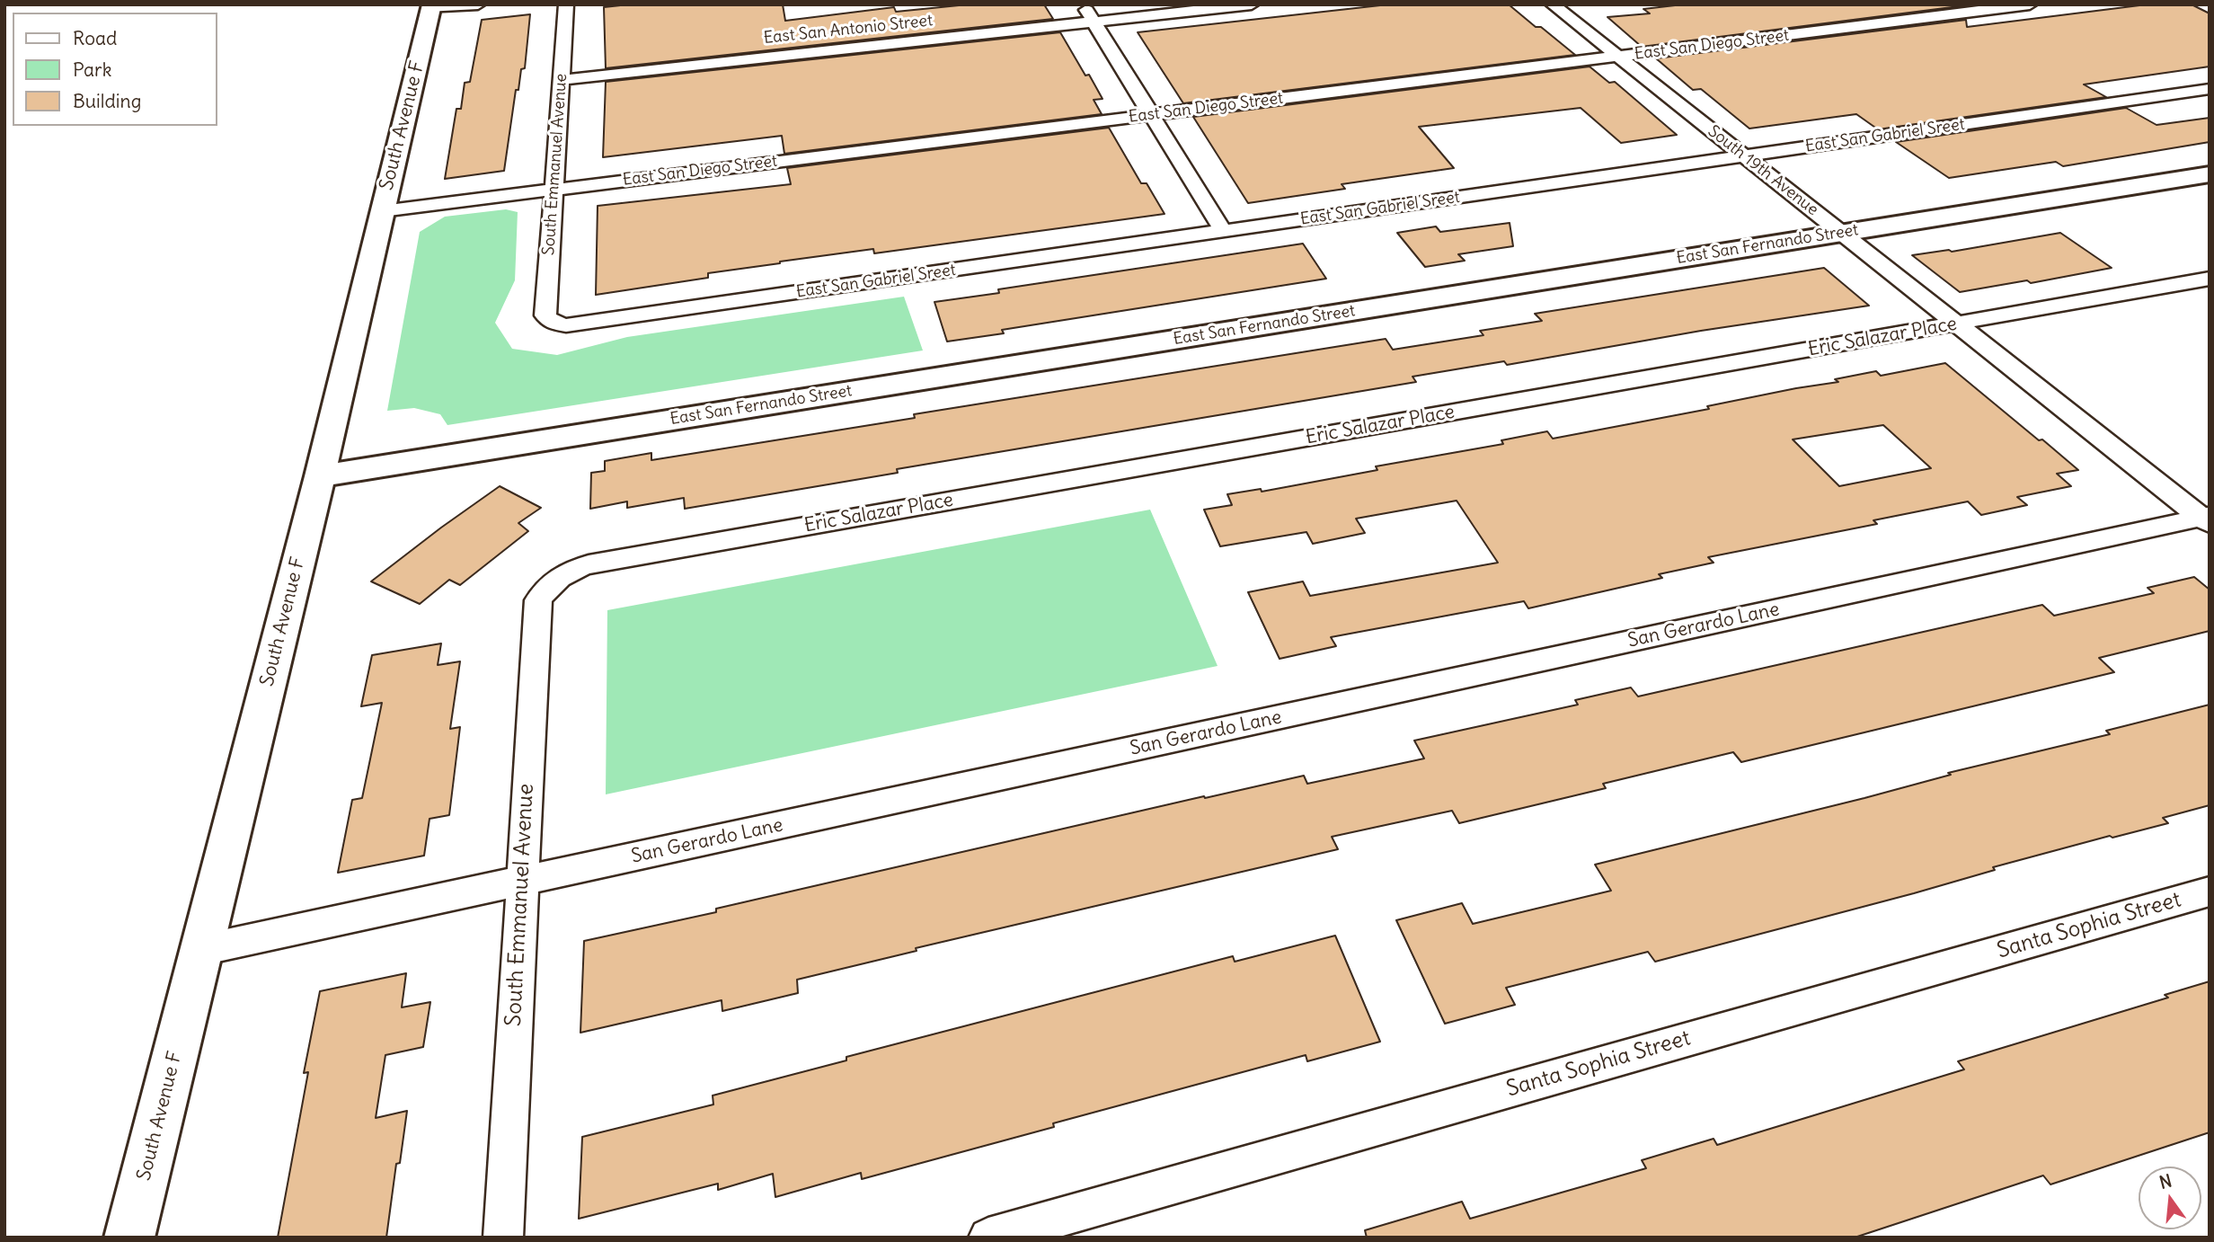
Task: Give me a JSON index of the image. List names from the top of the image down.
{
  "streets": {
    "street": [
      "East San Antonio Street",
      "East San Diego Street",
      "South Avenue F",
      "East San Gabriel Sreet",
      "South Emmanuel Avenue",
      "South 19th Avenue",
      "East San Fernando Street",
      "Eric Salazar Place",
      "San Gerardo Lane",
      "Santa Sophia Street"
    ]
  },
  "crossings": [
    ["East San Antonio Street", "South Emmanuel Avenue"],
    ["East San Diego Street", "South Avenue F"],
    ["East San Diego Street", "South Emmanuel Avenue"],
    ["East San Diego Street", "South 19th Avenue"],
    ["South Avenue F", "East San Fernando Street"],
    ["South Avenue F", "San Gerardo Lane"],
    ["East San Gabriel Sreet", "South Emmanuel Avenue"],
    ["East San Gabriel Sreet", "South 19th Avenue"],
    ["South Emmanuel Avenue", "Eric Salazar Place"],
    ["South Emmanuel Avenue", "San Gerardo Lane"],
    ["South 19th Avenue", "East San Fernando Street"],
    ["South 19th Avenue", "Eric Salazar Place"],
    ["South 19th Avenue", "San Gerardo Lane"]
  ],
  "legend": ["Road", "Park", "Building"],
  "north": "top"
}
